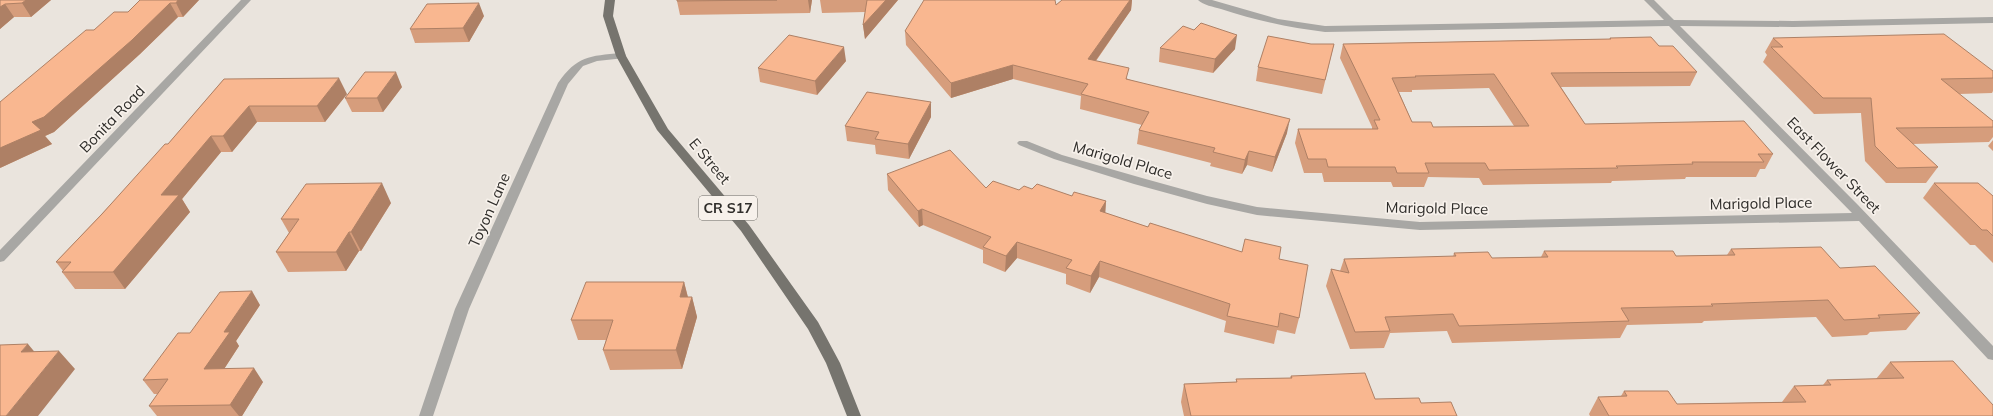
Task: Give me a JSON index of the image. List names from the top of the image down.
{
  "streets": {
    "main road": ["E Street", "CR S17"],
    "street": [
      "Bonita Road",
      "Marigold Place",
      "East Flower Street",
      "Toyon Lane"
    ]
  },
  "crossings": [
    ["Marigold Place", "East Flower Street"],
    ["E Street", "Toyon Lane"]
  ]
}
